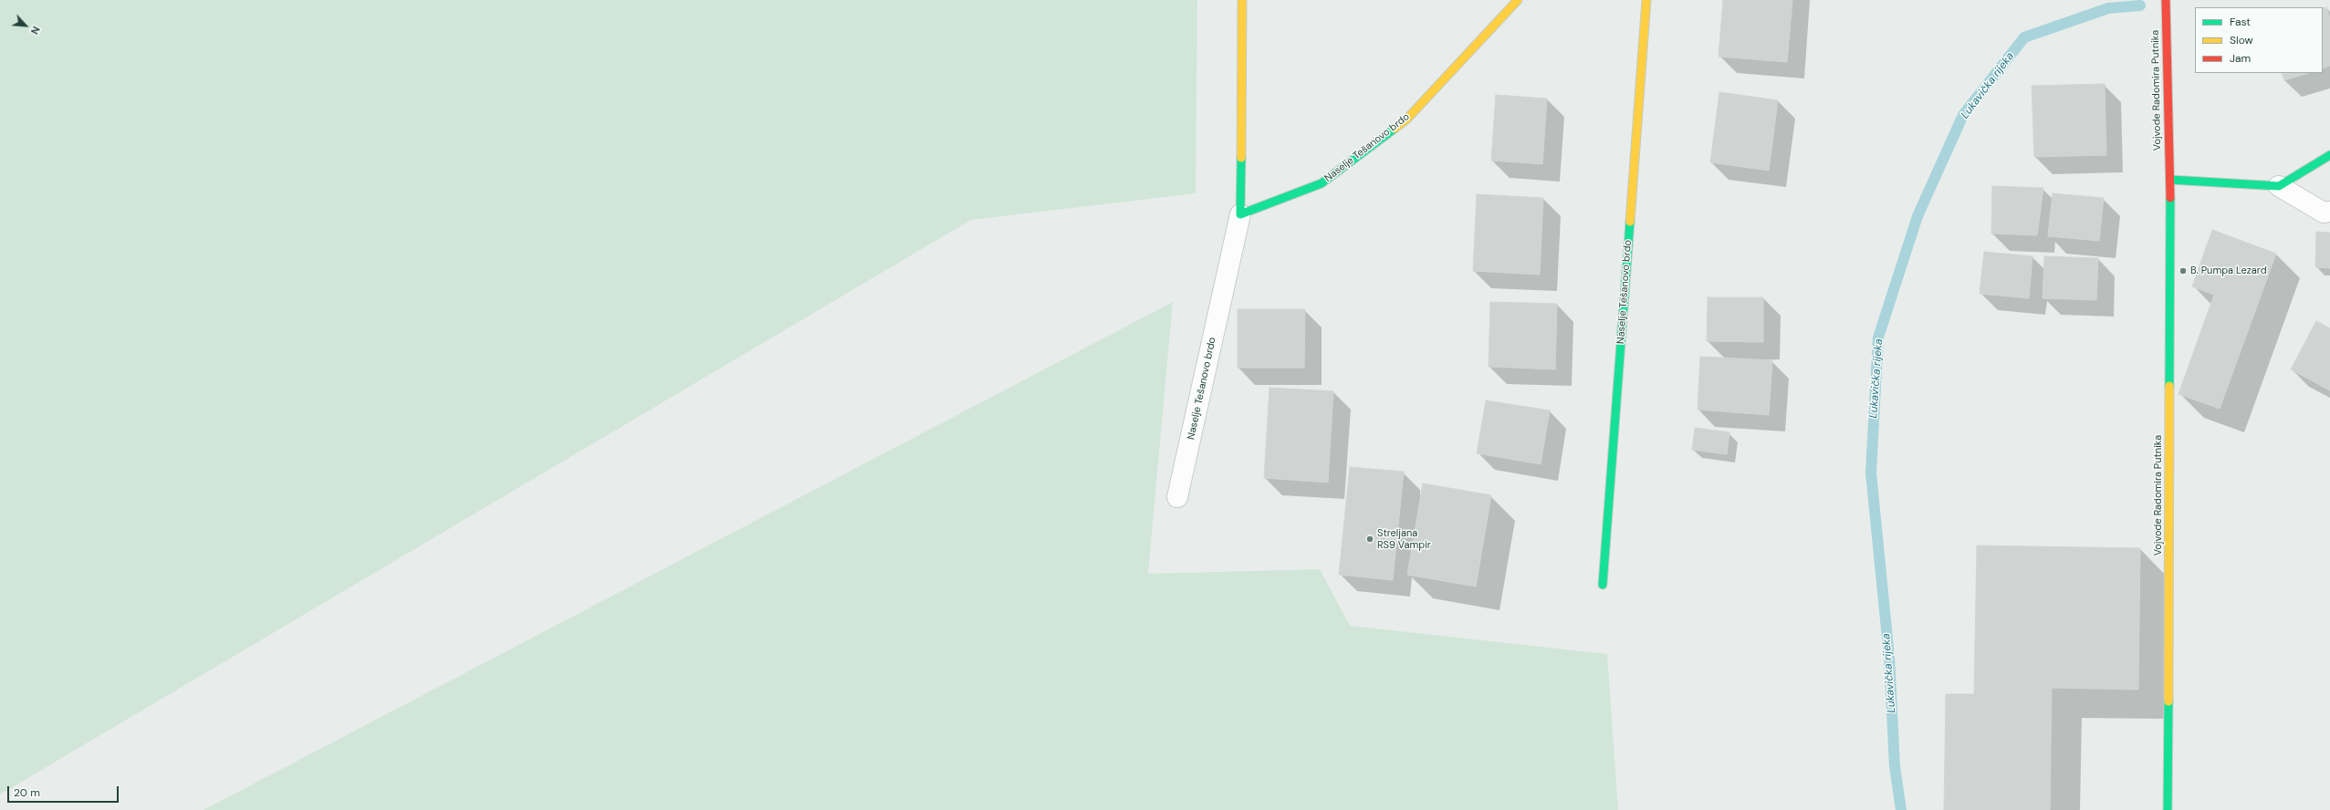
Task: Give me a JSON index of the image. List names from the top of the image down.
{
  "streets": {
    "street": ["Vojvode Radomira Putnika", "Naselje Tešanovo brdo"]
  },
  "water": ["Lukavička rijeka"],
  "places": ["B. Pumpa Lezard", "Streljana RS9 Vampir"],
  "legend": ["Fast", "Slow", "Jam"],
  "scale_bar": "20 m",
  "north": "bottom right"
}
